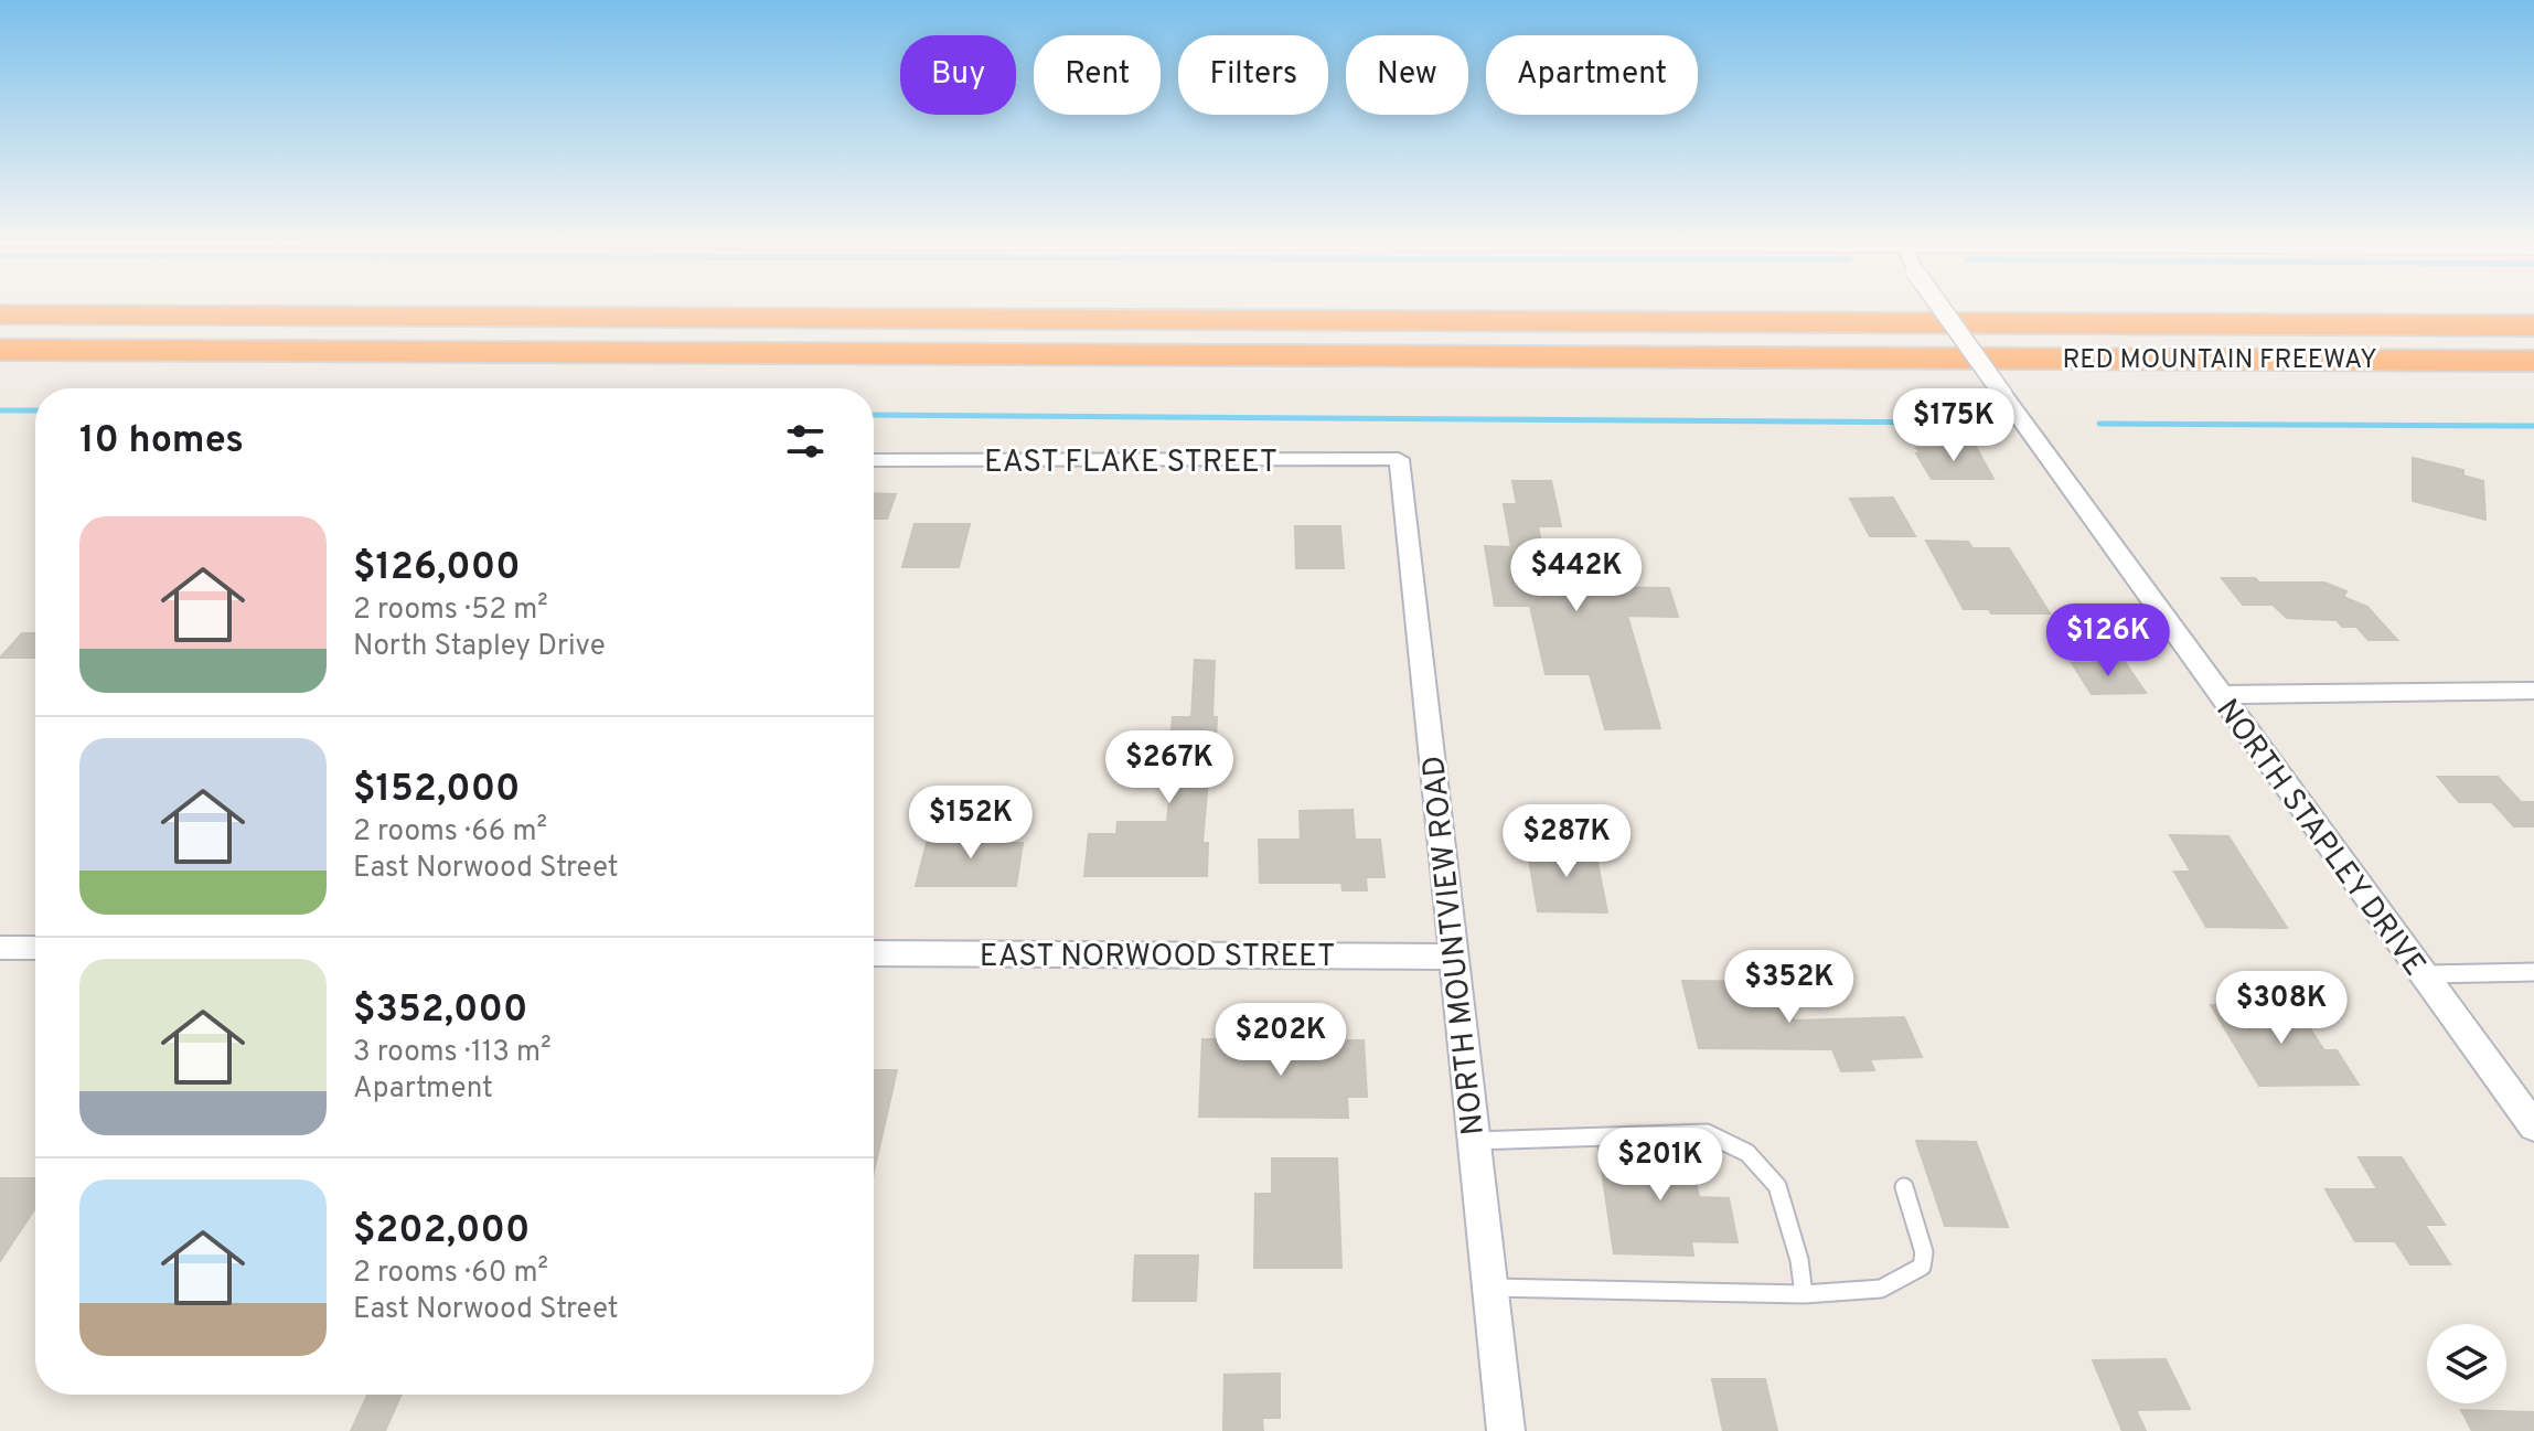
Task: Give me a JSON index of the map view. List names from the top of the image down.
{
  "streets": {
    "highway": ["RED MOUNTAIN FREEWAY"],
    "street": [
      "EAST FLAKE STREET",
      "NORTH STAPLEY DRIVE",
      "NORTH MOUNTVIEW ROAD",
      "EAST NORWOOD STREET"
    ]
  },
  "crossings": [
    ["EAST FLAKE STREET", "NORTH MOUNTVIEW ROAD"],
    ["NORTH MOUNTVIEW ROAD", "EAST NORWOOD STREET"]
  ],
  "page": {
    "chip": [
      "Buy",
      "Rent",
      "Filters",
      "New",
      "Apartment"
    ],
    "price": [
      "$175K",
      "$442K",
      "$126K",
      "$267K",
      "$152K",
      "$287K",
      "$352K",
      "$308K",
      "$202K",
      "$201K"
    ],
    "heading": "10 homes",
    "list": [
      {
        "name": "$126,000",
        "note": "2 rooms · 52 m² · North Stapley Drive"
      },
      {
        "name": "$152,000",
        "note": "2 rooms · 66 m² · East Norwood Street"
      },
      {
        "name": "$352,000",
        "note": "3 rooms · 113 m² · Apartment"
      },
      {
        "name": "$202,000",
        "note": "2 rooms · 60 m² · East Norwood Street"
      }
    ]
  }
}
